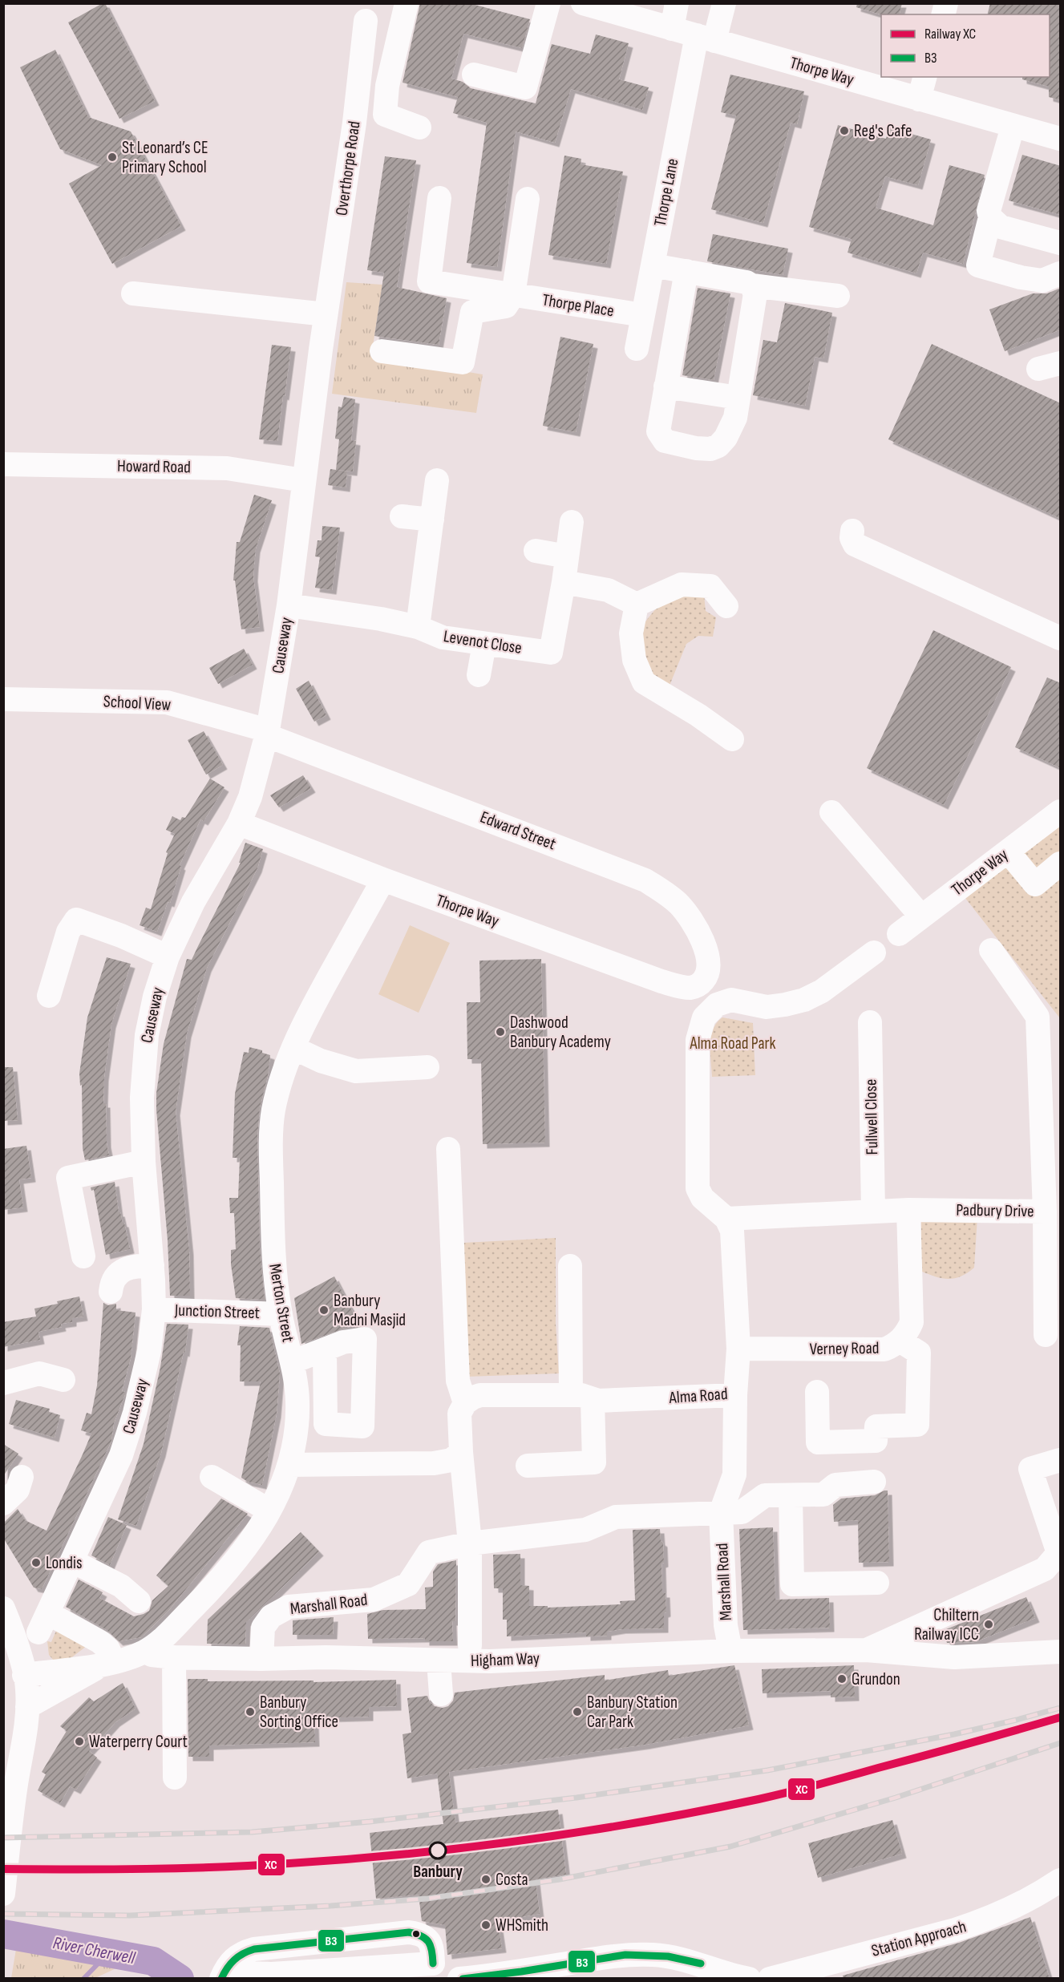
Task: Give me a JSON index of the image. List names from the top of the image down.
{
  "streets": {
    "street": [
      "Thorpe Way",
      "Overthorpe Road",
      "Thorpe Lane",
      "Thorpe Place",
      "Howard Road",
      "Levenot Close",
      "Causeway",
      "School View",
      "Edward Street",
      "Fullwell Close",
      "Padbury Drive",
      "Merton Street",
      "Junction Street",
      "Verney Road",
      "Alma Road",
      "Marshall Road",
      "Higham Way",
      "Station Approach"
    ]
  },
  "crossings": [
    ["Thorpe Way", "Thorpe Lane"],
    ["Thorpe Way", "Causeway"],
    ["Thorpe Way", "Edward Street"],
    ["Thorpe Way", "Merton Street"],
    ["Overthorpe Road", "Causeway"],
    ["Thorpe Lane", "Thorpe Place"],
    ["Howard Road", "Causeway"],
    ["Levenot Close", "Causeway"],
    ["Causeway", "School View"],
    ["Causeway", "Edward Street"],
    ["Causeway", "Merton Street"],
    ["Causeway", "Junction Street"],
    ["School View", "Edward Street"],
    ["Fullwell Close", "Padbury Drive"],
    ["Padbury Drive", "Verney Road"],
    ["Padbury Drive", "Alma Road"],
    ["Merton Street", "Junction Street"],
    ["Merton Street", "Higham Way"],
    ["Verney Road", "Alma Road"],
    ["Marshall Road", "Higham Way"]
  ],
  "water": ["River Cherwell"],
  "parks": ["Alma Road Park"],
  "places": [
    "Reg's Cafe",
    "St Leonard’s CE Primary School",
    "Dashwood Banbury Academy",
    "Banbury Madni Masjid",
    "Londis",
    "Chiltern Railway ICC",
    "Grundon",
    "Banbury Sorting Office",
    "Banbury Station Car Park",
    "Waterperry Court",
    "Banbury",
    "Costa",
    "WHSmith"
  ],
  "lines": ["rail line XC", "transit line B3"],
  "legend": ["Railway XC", "B3"]
}
